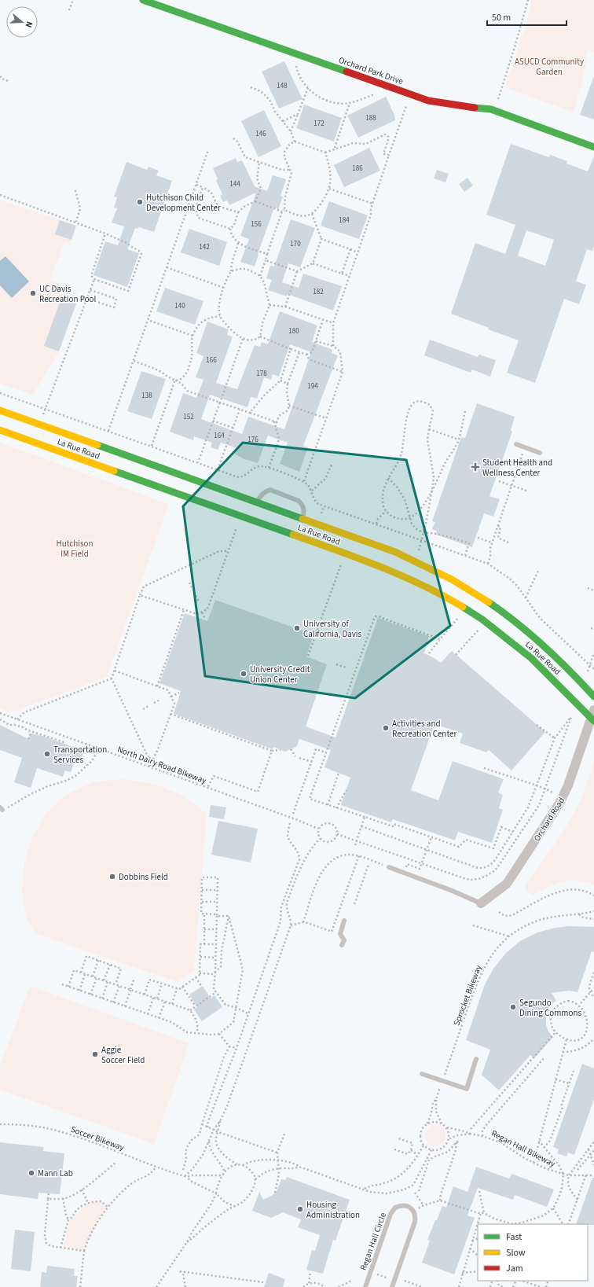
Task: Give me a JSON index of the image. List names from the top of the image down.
{
  "streets": {
    "main road": ["Orchard Park Drive", "La Rue Road"],
    "street": ["Orchard Road"],
    "lane": ["Regan Hall Circle"],
    "path": [
      "North Dairy Road Bikeway",
      "Sprocket Bikeway",
      "Soccer Bikeway",
      "Regan Hall Bikeway"
    ]
  },
  "crossings": [
    ["La Rue Road", "Orchard Road"],
    ["Sprocket Bikeway", "Regan Hall Bikeway"]
  ],
  "parks": ["ASUCD Community Garden", "Hutchison IM Field"],
  "places": {
    "other": [
      "Hutchison Child Development Center",
      "UC Davis Recreation Pool",
      "University of California, Davis",
      "University Credit Union Center",
      "Activities and Recreation Center",
      "Transportation Services",
      "Dobbins Field",
      "Segundo Dining Commons",
      "Aggie Soccer Field",
      "Mann Lab",
      "Housing Administration"
    ],
    "health": ["Student Health and Wellness Center"]
  },
  "house_numbers": [
    "148",
    "188",
    "172",
    "146",
    "186",
    "144",
    "184",
    "156",
    "170",
    "142",
    "182",
    "140",
    "180",
    "166",
    "178",
    "194",
    "138",
    "152",
    "164",
    "176"
  ],
  "legend": ["Fast", "Slow", "Jam"],
  "scale_bar": "50 m",
  "north": "right"
}
